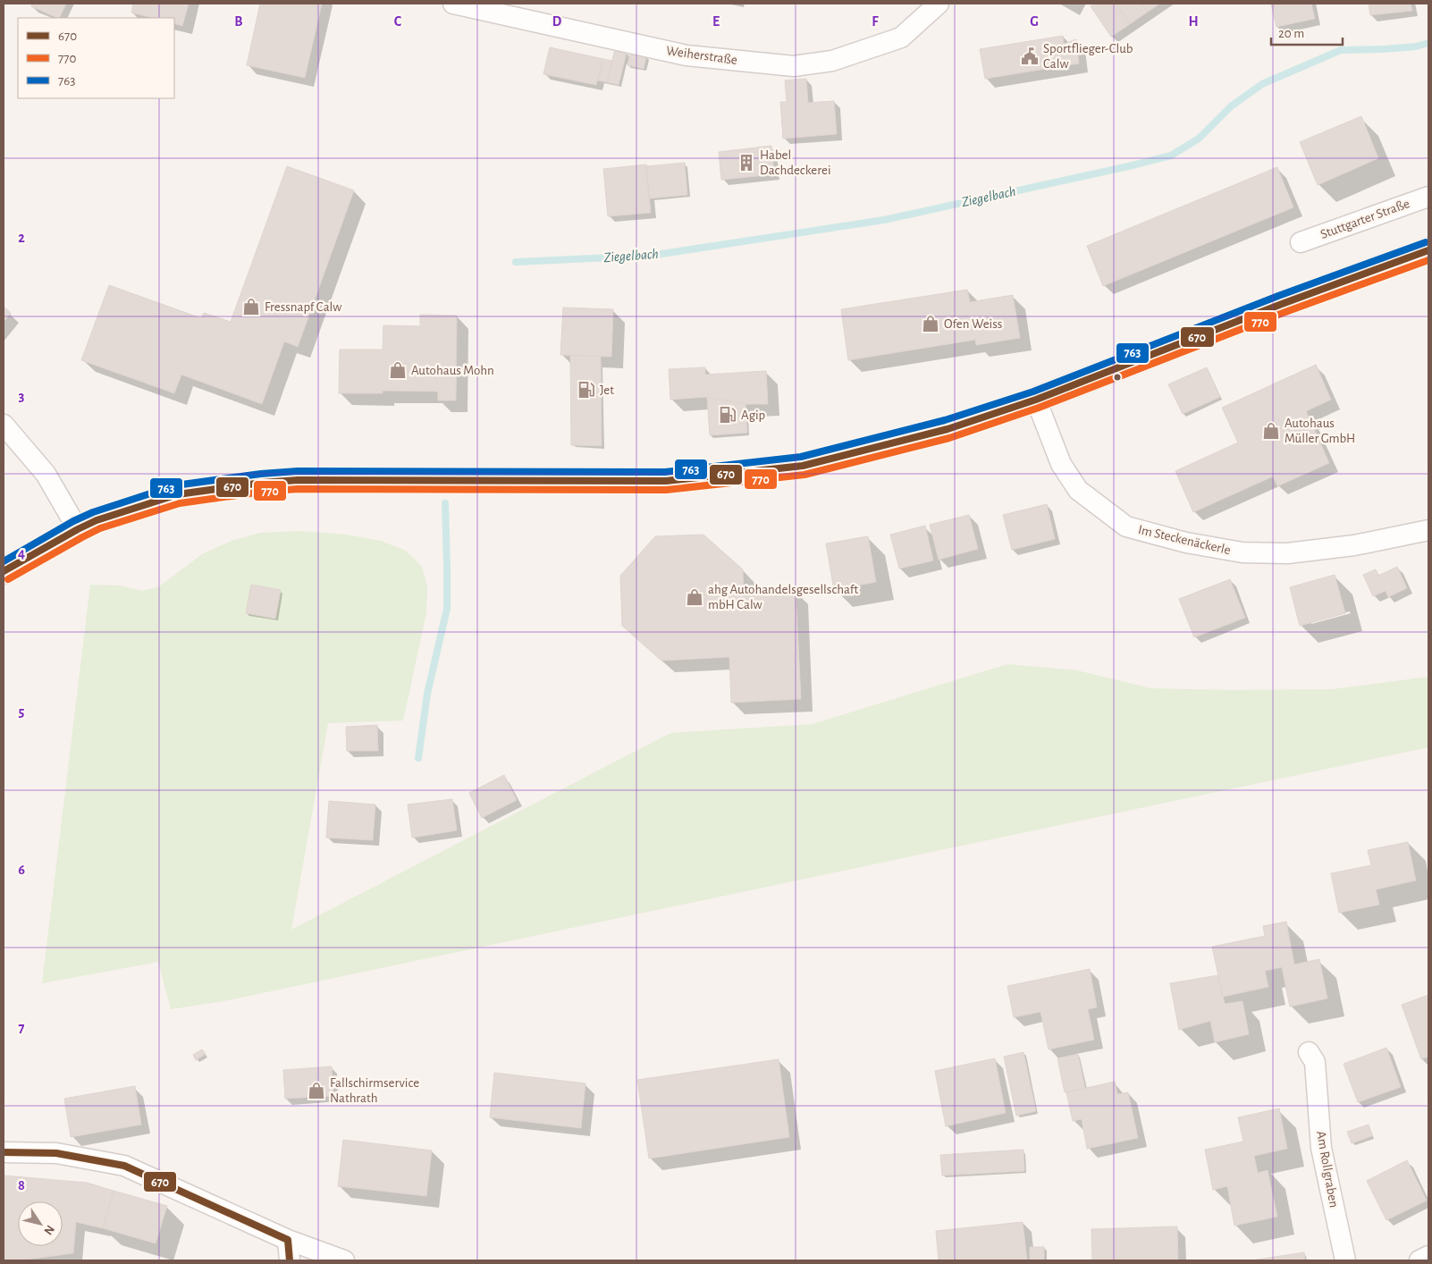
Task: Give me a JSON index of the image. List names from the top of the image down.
{
  "streets": {
    "street": [
      "Weiherstraße",
      "Stuttgarter Straße",
      "Im Steckenäckerle",
      "Am Rollgraben"
    ]
  },
  "water": ["Ziegelbach"],
  "places": {
    "public building": ["Sportflieger-Club Calw"],
    "building": ["Habel Dachdeckerei"],
    "shop": [
      "Fressnapf Calw",
      "Ofen Weiss",
      "Autohaus Mohn",
      "Autohaus Müller GmbH",
      "ahg Autohandelsgesellschaft mbH Calw",
      "Fallschirmservice Nathrath"
    ],
    "fuel station": ["Jet", "Agip"]
  },
  "lines": ["transit line 763", "transit line 670", "transit line 770"],
  "legend": ["670", "770", "763"],
  "scale_bar": "20 m",
  "north": "bottom right",
  "grid": {
    "columns": [
      "B",
      "C",
      "D",
      "E",
      "F",
      "G",
      "H"
    ],
    "rows": [
      "2",
      "3",
      "4",
      "5",
      "6",
      "7",
      "8"
    ]
  }
}
